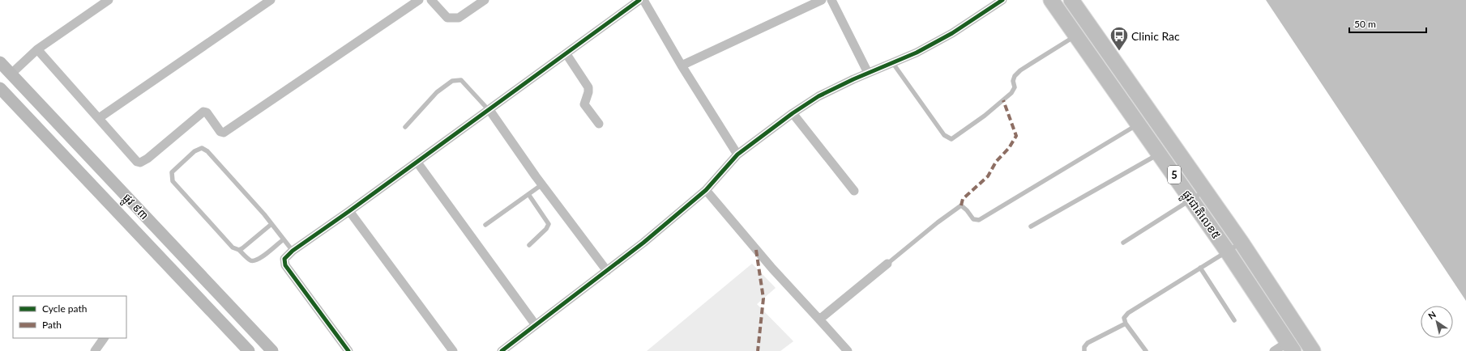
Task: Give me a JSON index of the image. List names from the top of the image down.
{
  "streets": {
    "highway": ["5", "ផ្លូវជាតិលេខ៥"],
    "street": ["ផ្លូវ ៩៣"]
  },
  "places": {
    "bus stop": ["Clinic Rac"]
  },
  "legend": ["Cycle path", "Path"],
  "scale_bar": "50 m",
  "north": "top left"
}
